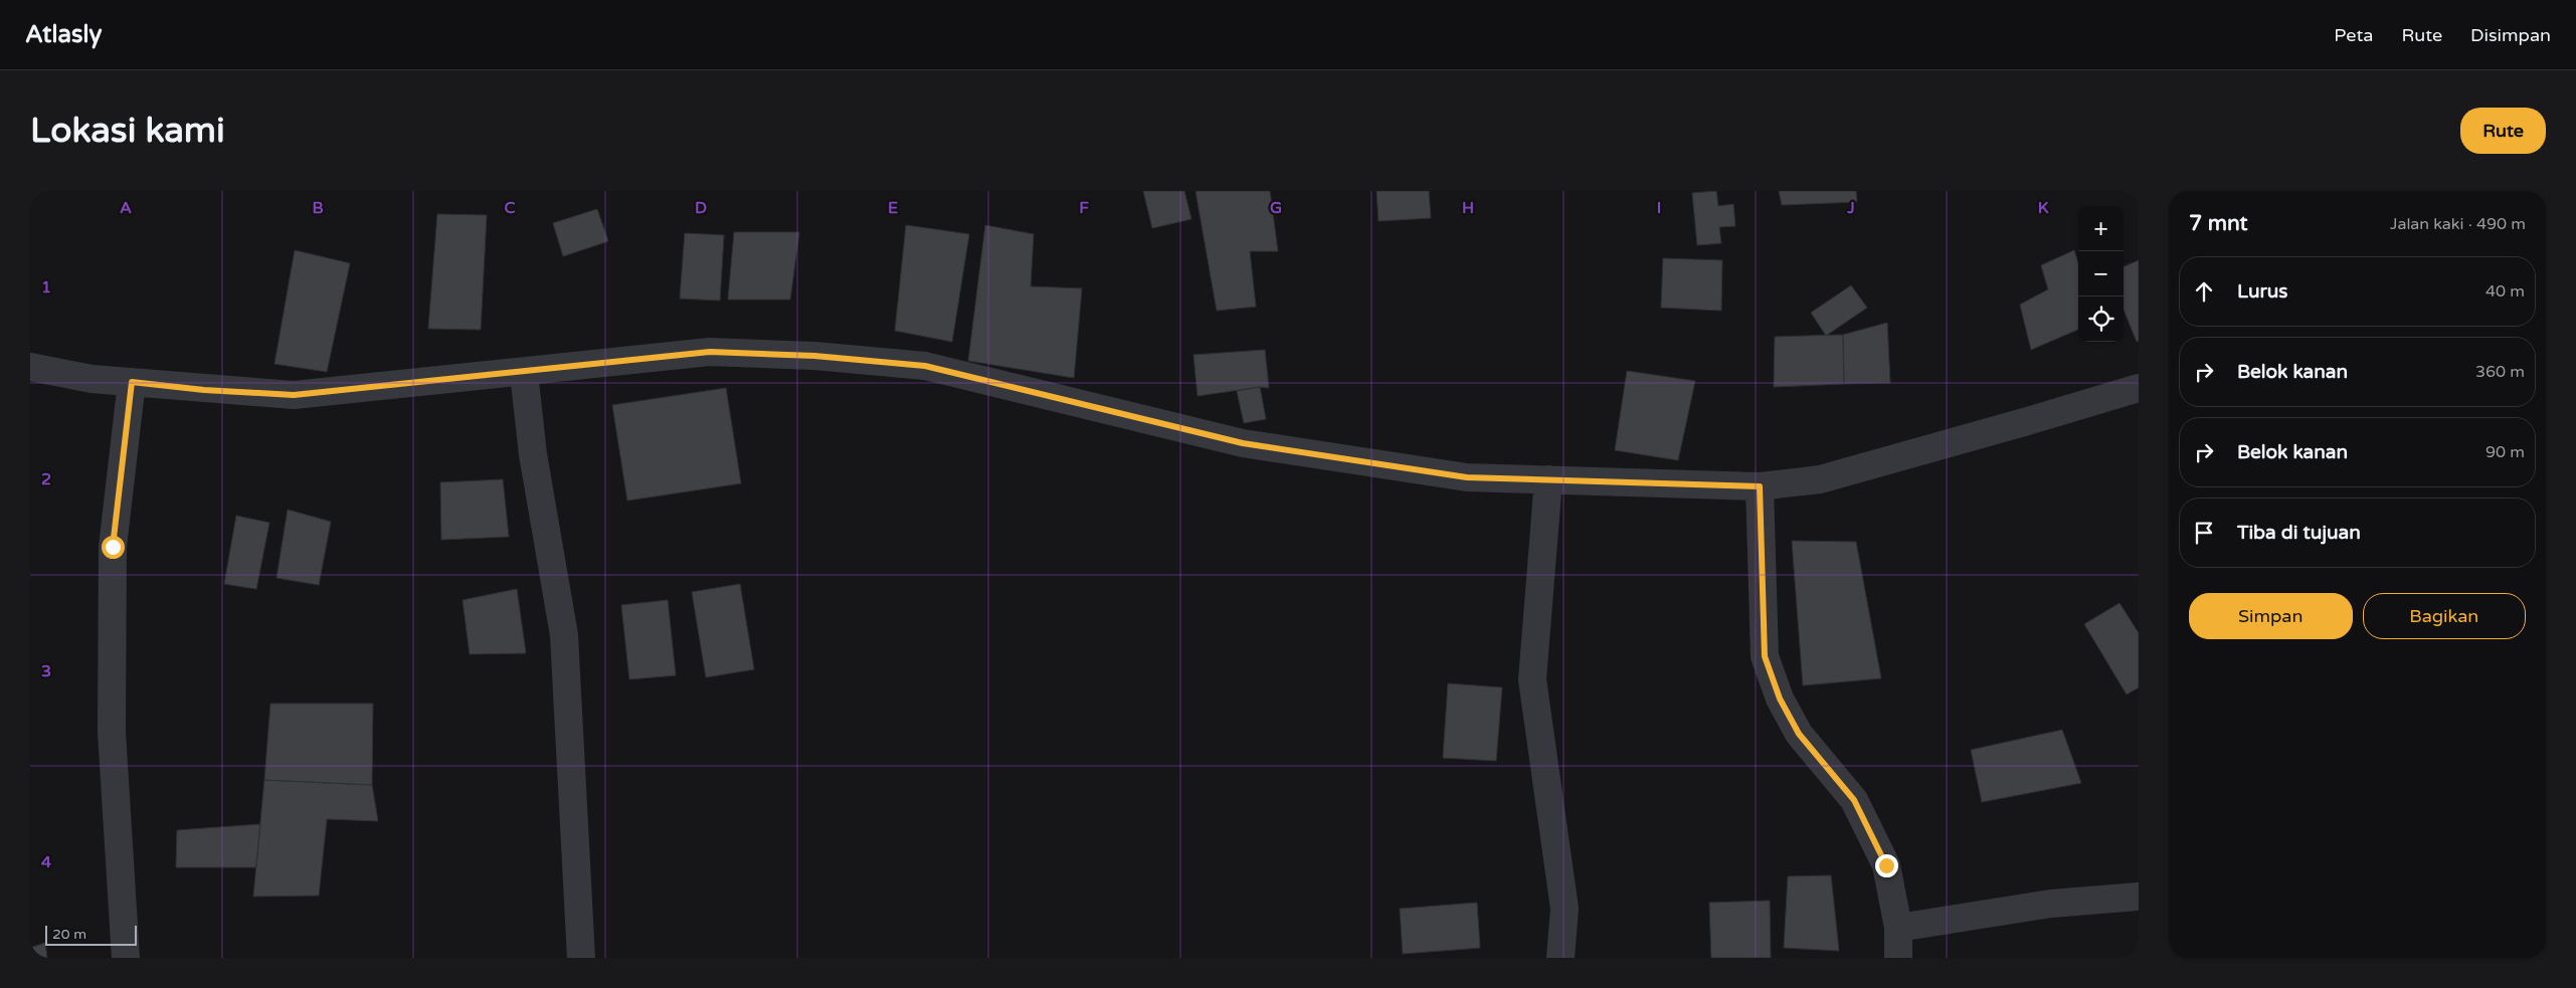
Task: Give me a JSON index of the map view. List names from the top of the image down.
{
  "scale_bar": "20 m",
  "page": {
    "header": "Atlasly",
    "nav": ["Peta", "Rute", "Disimpan"],
    "buttons": [
      "Rute",
      ["Simpan", "Bagikan"]
    ],
    "title": "Lokasi kami",
    "heading": ["7 mnt", "Jalan kaki · 490 m"],
    "map_buttons": ["+", "−"],
    "list": [
      ["Lurus", "40 m"],
      ["Belok kanan", "360 m"],
      ["Belok kanan", "90 m"],
      "Tiba di tujuan"
    ],
    "scale": "20 m"
  },
  "grid": {
    "columns": [
      "A",
      "B",
      "C",
      "D",
      "E",
      "F",
      "G",
      "H",
      "I",
      "J",
      "K"
    ],
    "rows": [
      "1",
      "2",
      "3",
      "4"
    ]
  }
}
